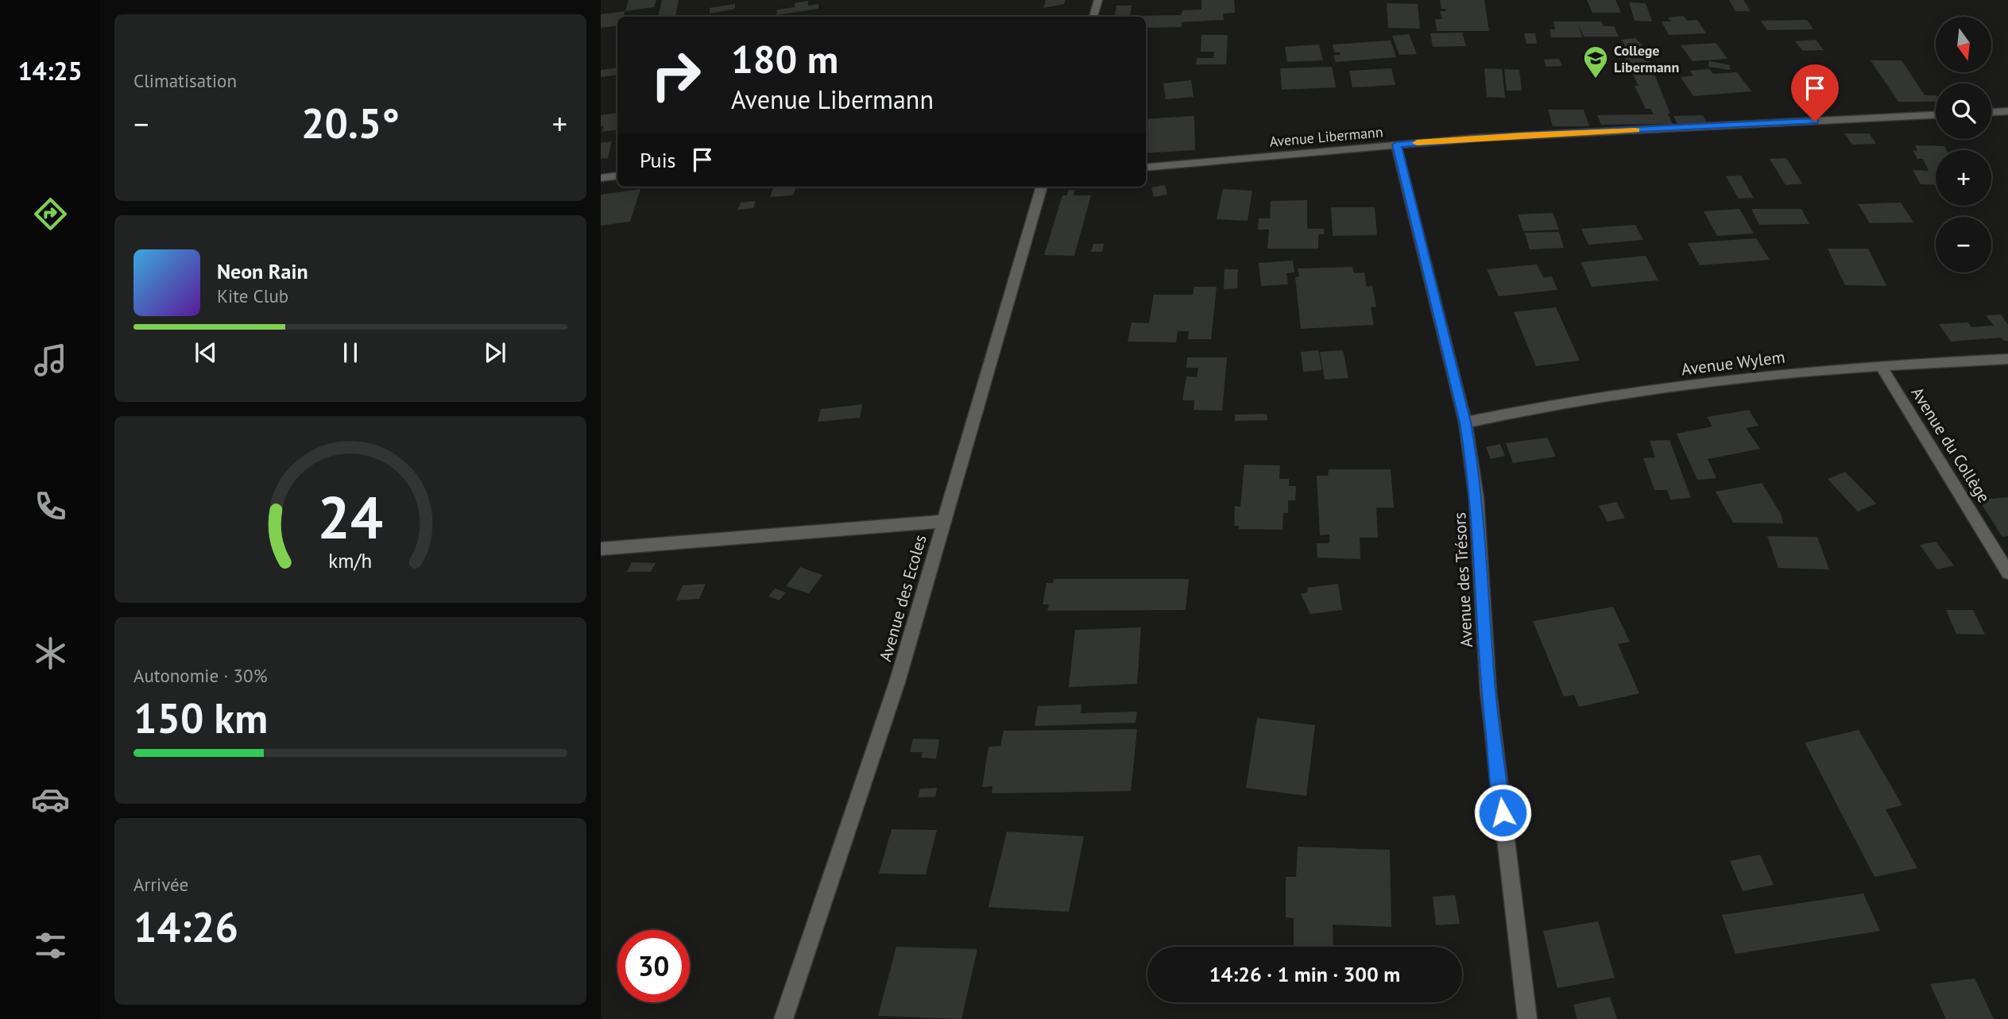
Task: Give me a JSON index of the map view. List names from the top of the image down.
{
  "streets": {
    "street": [
      "Avenue Libermann",
      "Avenue Wylem",
      "Avenue du Collège",
      "Avenue des Trésors",
      "Avenue des Ecoles"
    ]
  },
  "crossings": [
    ["Avenue Libermann", "Avenue des Trésors"],
    ["Avenue Wylem", "Avenue du Collège"],
    ["Avenue Wylem", "Avenue des Trésors"]
  ],
  "places": {
    "school or university": ["College Libermann"]
  },
  "north": "bottom",
  "page": {
    "tabs": "14:25",
    "tile": [
      "Climatisation",
      ["Autonomie · 30%", "150 km"],
      ["Arrivée", "14:26"]
    ],
    "map_buttons": ["+", "−"],
    "turn": ["180 m", "Avenue Libermann"],
    "heat": ["−", "20.5°", "+"],
    "then": "Puis",
    "song": ["Neon Rain", "Kite Club"],
    "limit": "30",
    "trip": "14:26 · 1 min · 300 m",
    "gauge": ["24", "km/h"]
  }
}
